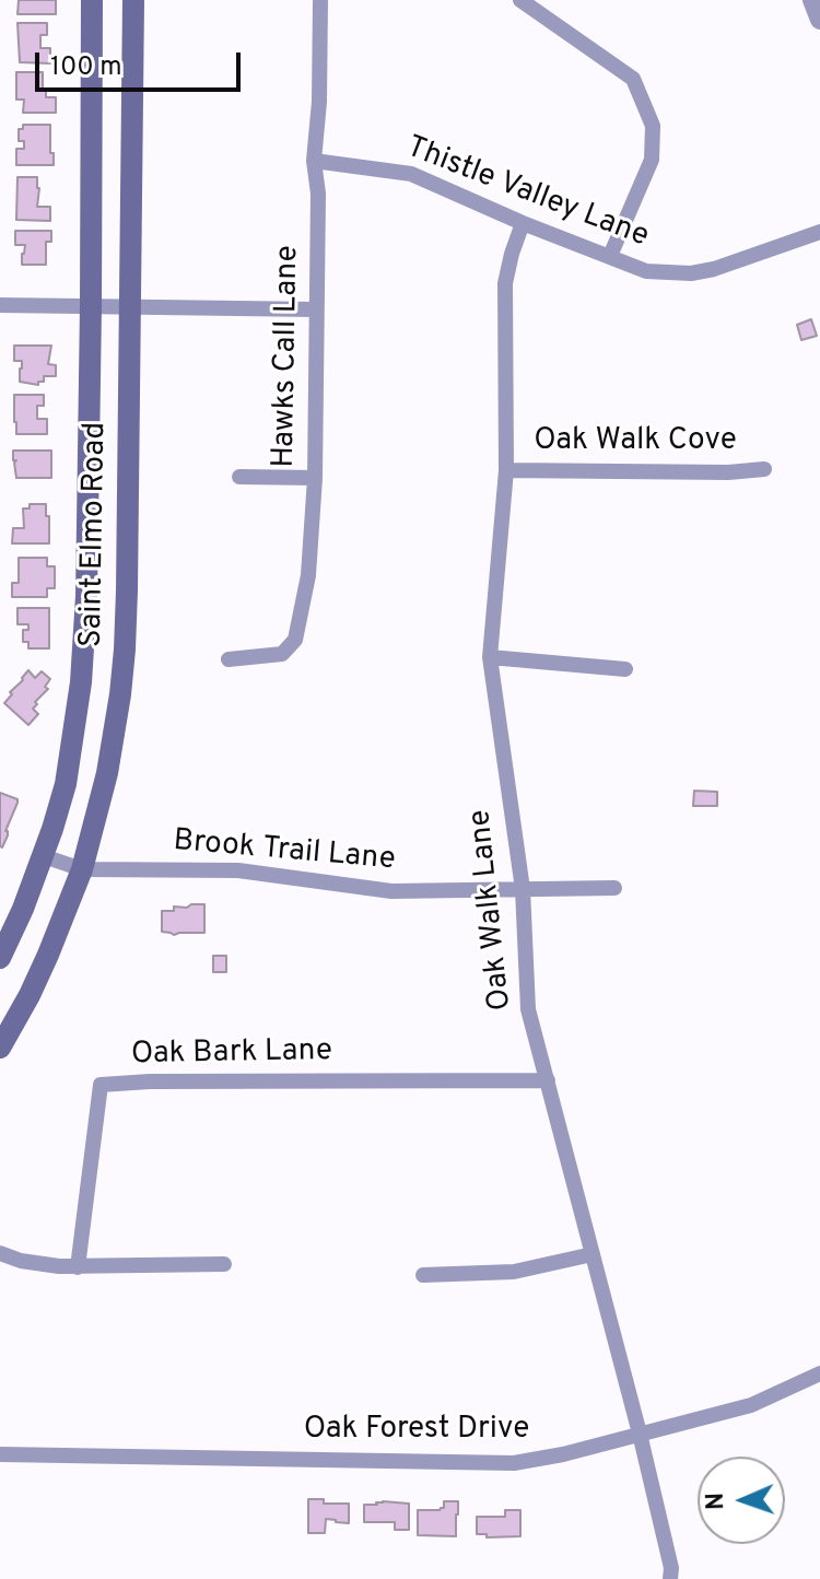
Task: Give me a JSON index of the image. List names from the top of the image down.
{
  "streets": {
    "main road": ["Saint Elmo Road"],
    "street": [
      "Thistle Valley Lane",
      "Hawks Call Lane",
      "Oak Walk Cove",
      "Brook Trail Lane",
      "Oak Walk Lane",
      "Oak Bark Lane",
      "Oak Forest Drive"
    ]
  },
  "crossings": [
    ["Thistle Valley Lane", "Hawks Call Lane"],
    ["Thistle Valley Lane", "Oak Walk Lane"],
    ["Oak Walk Cove", "Oak Walk Lane"],
    ["Saint Elmo Road", "Brook Trail Lane"],
    ["Brook Trail Lane", "Oak Walk Lane"],
    ["Oak Walk Lane", "Oak Bark Lane"],
    ["Oak Walk Lane", "Oak Forest Drive"]
  ],
  "scale_bar": "100 m",
  "north": "left"
}
